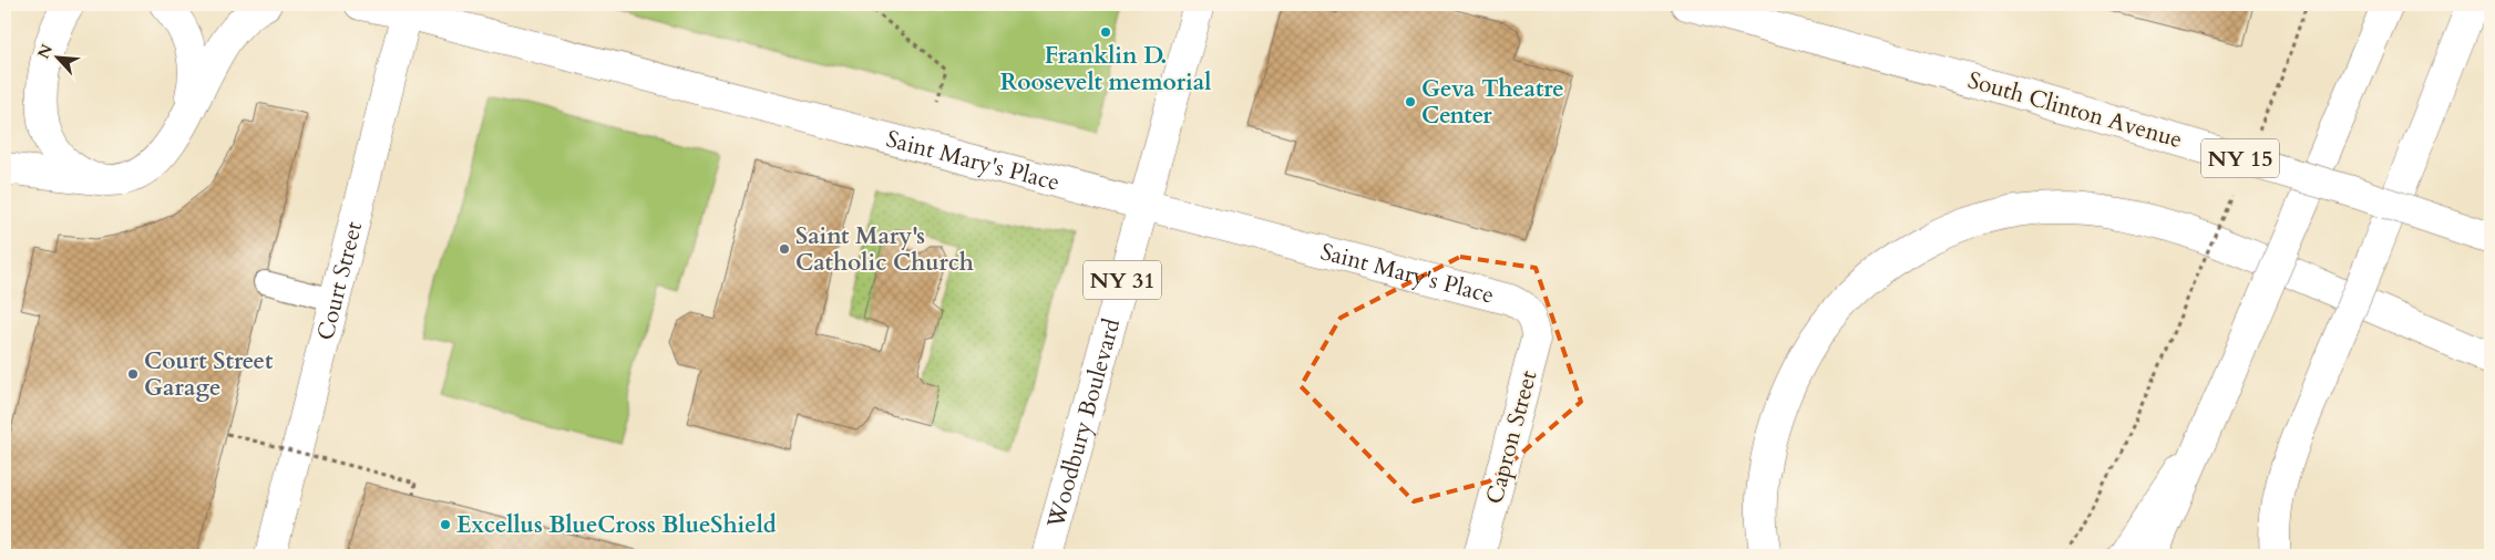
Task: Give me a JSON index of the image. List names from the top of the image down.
{
  "streets": {
    "main road": [
      "South Clinton Avenue",
      "NY 15",
      "Saint Mary's Place",
      "Court Street",
      "NY 31",
      "Woodbury Boulevard",
      "Capron Street"
    ]
  },
  "crossings": [
    ["Saint Mary's Place", "Court Street"],
    ["Saint Mary's Place", "Woodbury Boulevard"],
    ["Saint Mary's Place", "Capron Street"]
  ],
  "places": [
    "Franklin D. Roosevelt memorial",
    "Geva Theatre Center",
    "Saint Mary's Catholic Church",
    "Court Street Garage",
    "Excellus BlueCross BlueShield"
  ],
  "north": "top left"
}
